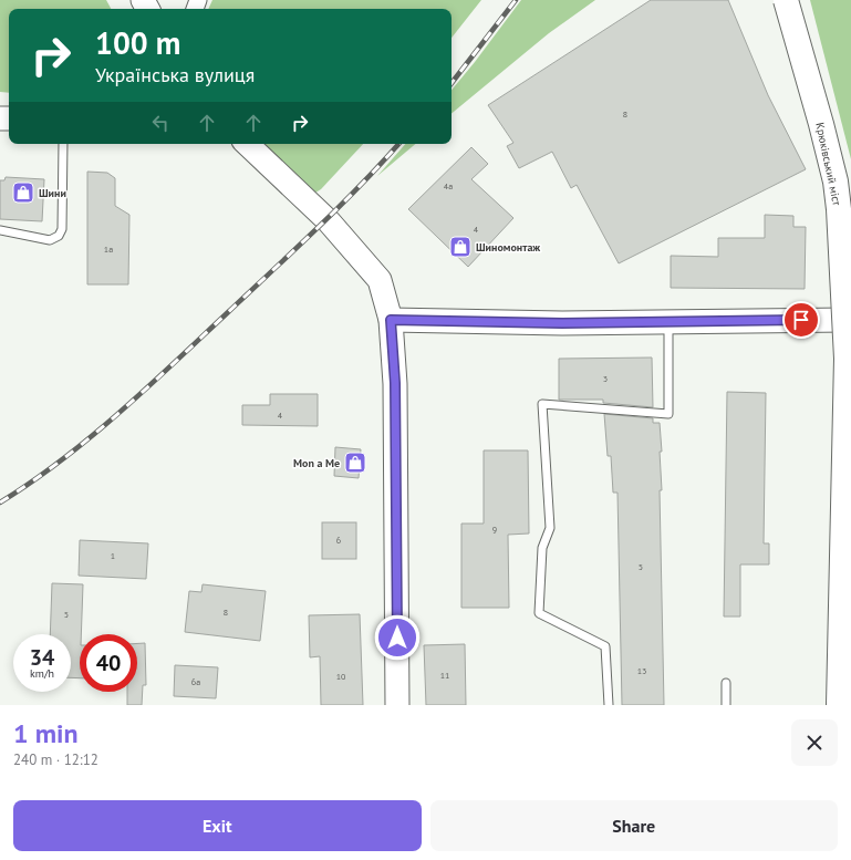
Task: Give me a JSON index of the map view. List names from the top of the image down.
{
  "streets": {
    "highway": ["Крюківський міст"]
  },
  "places": {
    "shop": ["Шини", "Шиномонтаж", "Mon a Me"]
  },
  "house_numbers": [
    "8",
    "4а",
    "4",
    "1а",
    "3",
    "4",
    "9",
    "6",
    "1",
    "5",
    "8",
    "5",
    "13",
    "11",
    "10",
    "6а"
  ],
  "page": {
    "turn": ["100 m", "Українська вулиця"],
    "speed": "34 km/h",
    "limit": "40",
    "heading": ["1 min", "240 m · 12:12"],
    "buttons": ["Exit", "Share"]
  }
}
